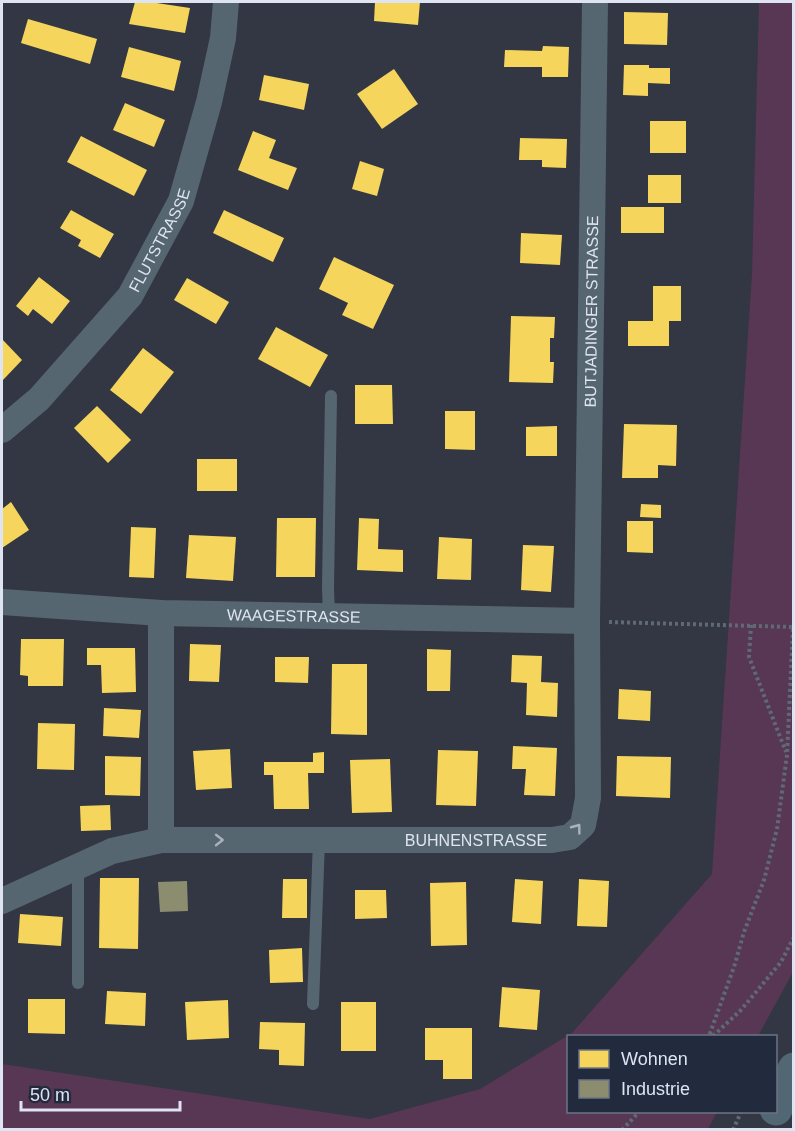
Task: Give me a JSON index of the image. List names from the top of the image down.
{
  "streets": {
    "street": [
      "FLUTSTRASSE",
      "BUTJADINGER STRASSE",
      "WAAGESTRASSE",
      "BUHNENSTRASSE"
    ]
  },
  "crossings": [
    ["BUTJADINGER STRASSE", "WAAGESTRASSE"],
    ["BUTJADINGER STRASSE", "BUHNENSTRASSE"],
    ["WAAGESTRASSE", "BUHNENSTRASSE"]
  ],
  "legend": ["Wohnen", "Industrie"],
  "scale_bar": "50 m"
}
